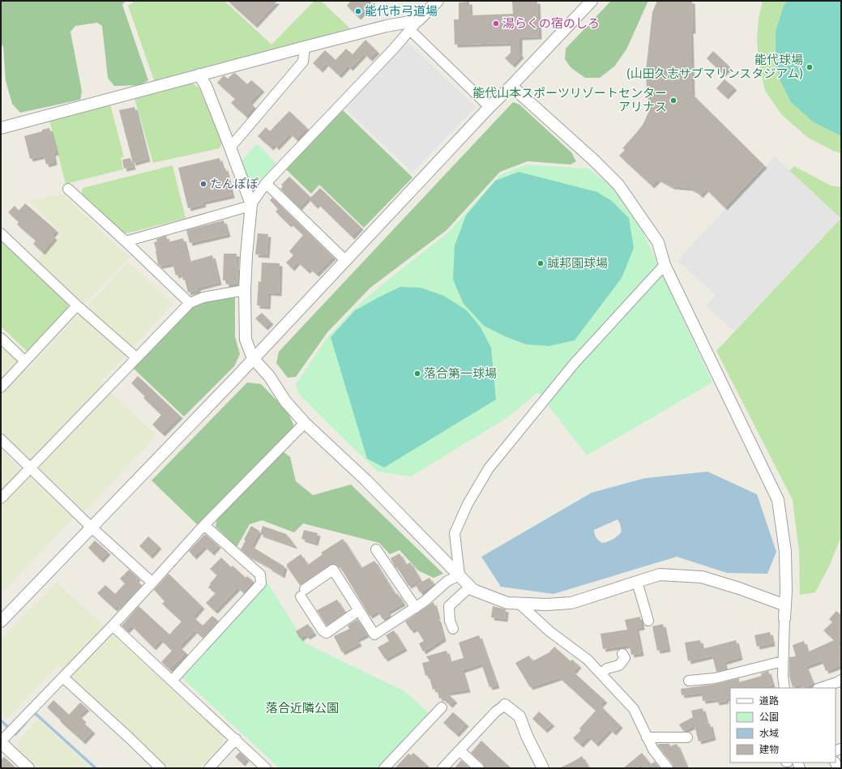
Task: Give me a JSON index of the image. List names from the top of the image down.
{
  "parks": ["落合近隣公園"],
  "places": [
    "能代市弓道場",
    "湯らくの宿のしろ",
    "能代球場 (山田久志サブマリンスタジアム)",
    "能代山本スポーツリゾートセンター アリナス",
    "たんぽぽ",
    "誠邦園球場",
    "落合第一球場"
  ],
  "legend": [
    "道路",
    "公園",
    "水域",
    "建物"
  ]
}
